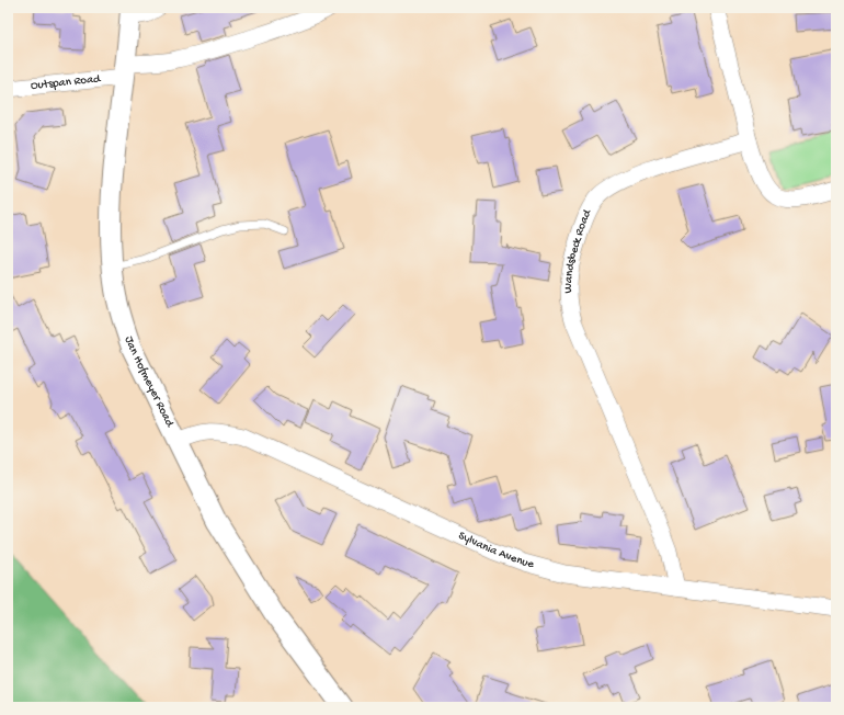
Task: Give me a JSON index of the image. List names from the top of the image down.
{
  "streets": {
    "street": [
      "Outspan Road",
      "Wandsbeck Road",
      "Jan Hofmeyer Road",
      "Sylvania Avenue"
    ]
  },
  "crossings": [
    ["Outspan Road", "Jan Hofmeyer Road"],
    ["Wandsbeck Road", "Sylvania Avenue"],
    ["Jan Hofmeyer Road", "Sylvania Avenue"]
  ]
}
